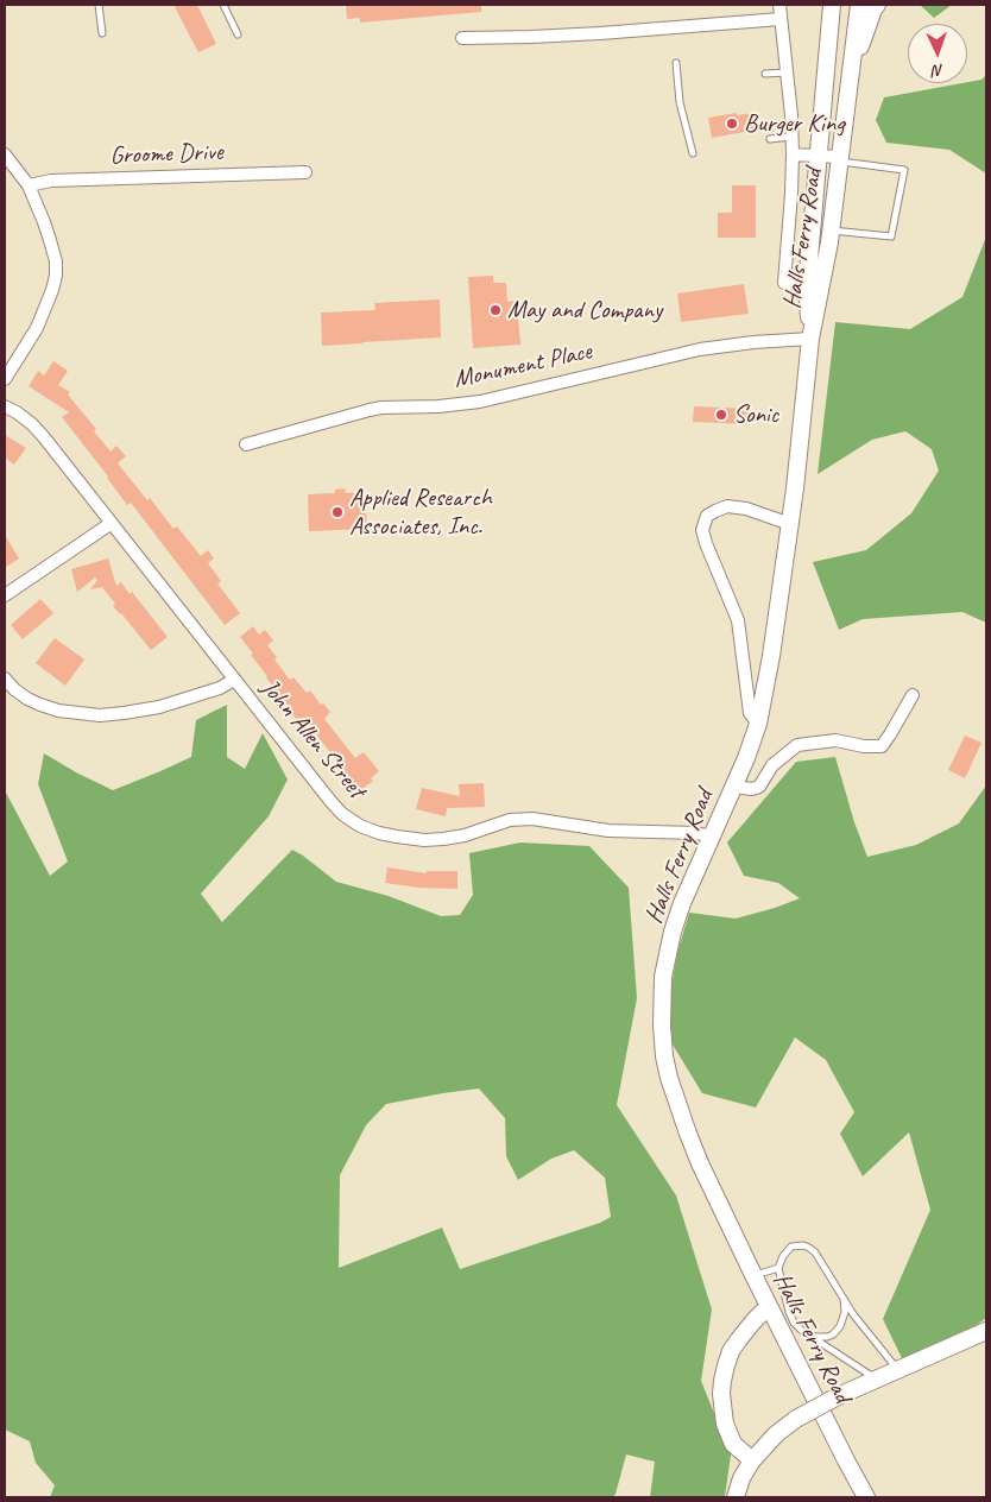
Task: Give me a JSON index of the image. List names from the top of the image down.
{
  "streets": {
    "street": [
      "Groome Drive",
      "Halls Ferry Road",
      "Monument Place",
      "John Allen Street"
    ]
  },
  "crossings": [
    ["Halls Ferry Road", "Monument Place"],
    ["Halls Ferry Road", "John Allen Street"]
  ],
  "places": [
    "Burger King",
    "May and Company",
    "Sonic",
    "Applied Research Associates, Inc."
  ],
  "north": "bottom"
}
